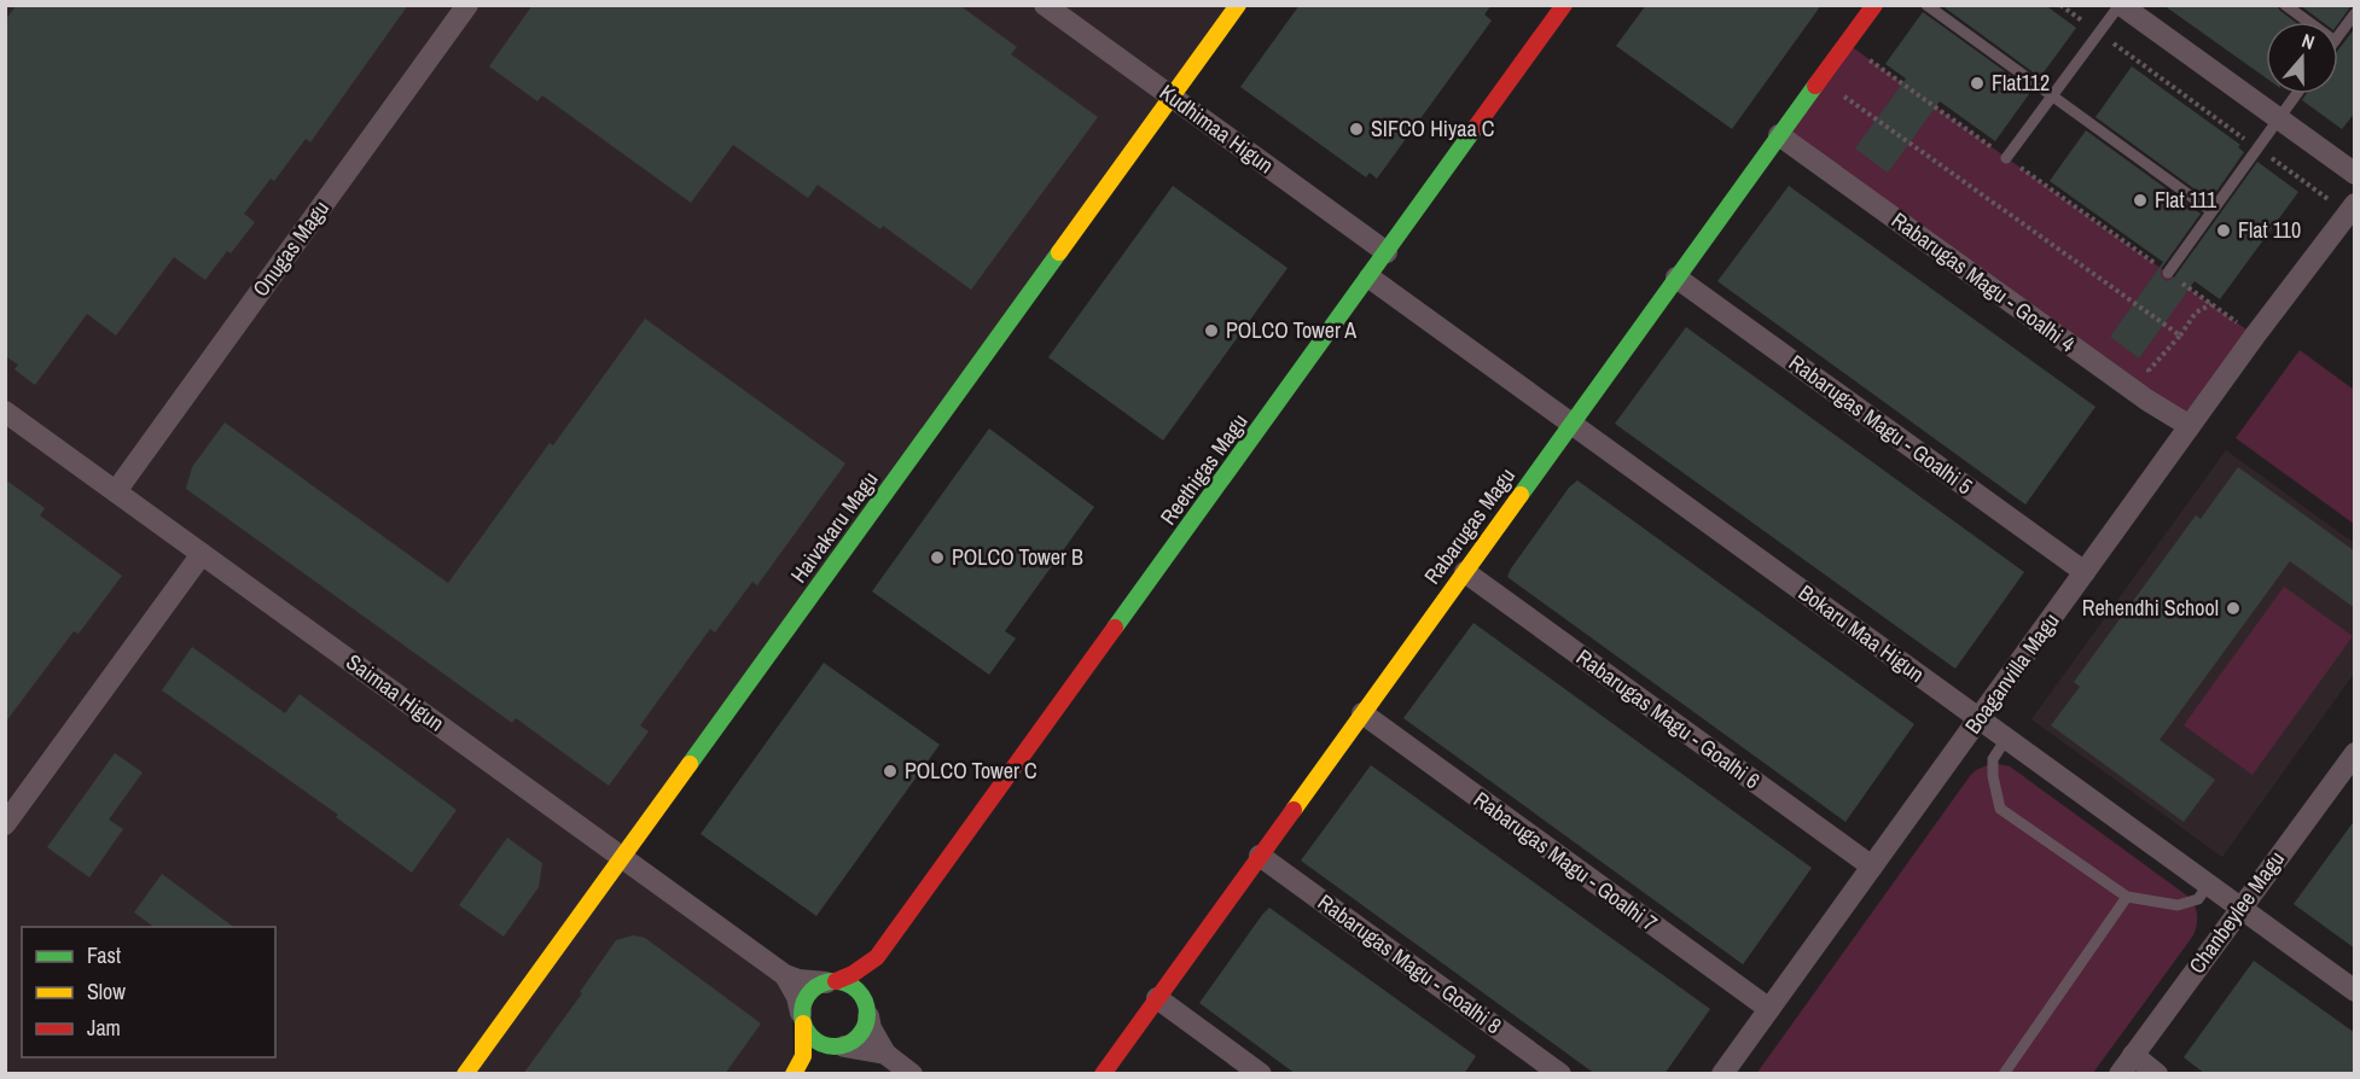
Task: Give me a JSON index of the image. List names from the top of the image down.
{
  "streets": {
    "street": [
      "Kudhimaa Higun",
      "Onugas Magu",
      "Rabarugas Magu - Goalhi 4",
      "Rabarugas Magu - Goalhi 5",
      "Reethigas Magu",
      "Rabarugas Magu",
      "Haivakaru Magu",
      "Bokaru Maa Higun",
      "Boaganvilla Magu",
      "Saimaa Higun",
      "Rabarugas Magu - Goalhi 6",
      "Rabarugas Magu - Goalhi 7",
      "Chanbeylee Magu",
      "Rabarugas Magu - Goalhi 8"
    ]
  },
  "crossings": [
    ["Kudhimaa Higun", "Reethigas Magu"],
    ["Kudhimaa Higun", "Haivakaru Magu"],
    ["Onugas Magu", "Saimaa Higun"],
    ["Rabarugas Magu - Goalhi 4", "Rabarugas Magu"],
    ["Rabarugas Magu - Goalhi 4", "Boaganvilla Magu"],
    ["Rabarugas Magu - Goalhi 5", "Rabarugas Magu"],
    ["Rabarugas Magu - Goalhi 5", "Boaganvilla Magu"],
    ["Reethigas Magu", "Bokaru Maa Higun"],
    ["Reethigas Magu", "Saimaa Higun"],
    ["Rabarugas Magu", "Bokaru Maa Higun"],
    ["Rabarugas Magu", "Rabarugas Magu - Goalhi 6"],
    ["Rabarugas Magu", "Rabarugas Magu - Goalhi 7"],
    ["Rabarugas Magu", "Rabarugas Magu - Goalhi 8"],
    ["Haivakaru Magu", "Saimaa Higun"],
    ["Bokaru Maa Higun", "Boaganvilla Magu"],
    ["Bokaru Maa Higun", "Chanbeylee Magu"],
    ["Boaganvilla Magu", "Rabarugas Magu - Goalhi 6"],
    ["Boaganvilla Magu", "Rabarugas Magu - Goalhi 7"]
  ],
  "places": [
    "Flat112",
    "SIFCO Hiyaa C",
    "Flat 111",
    "Flat 110",
    "POLCO Tower A",
    "POLCO Tower B",
    "Rehendhi School",
    "POLCO Tower C"
  ],
  "legend": ["Fast", "Slow", "Jam"],
  "north": "top"
}
